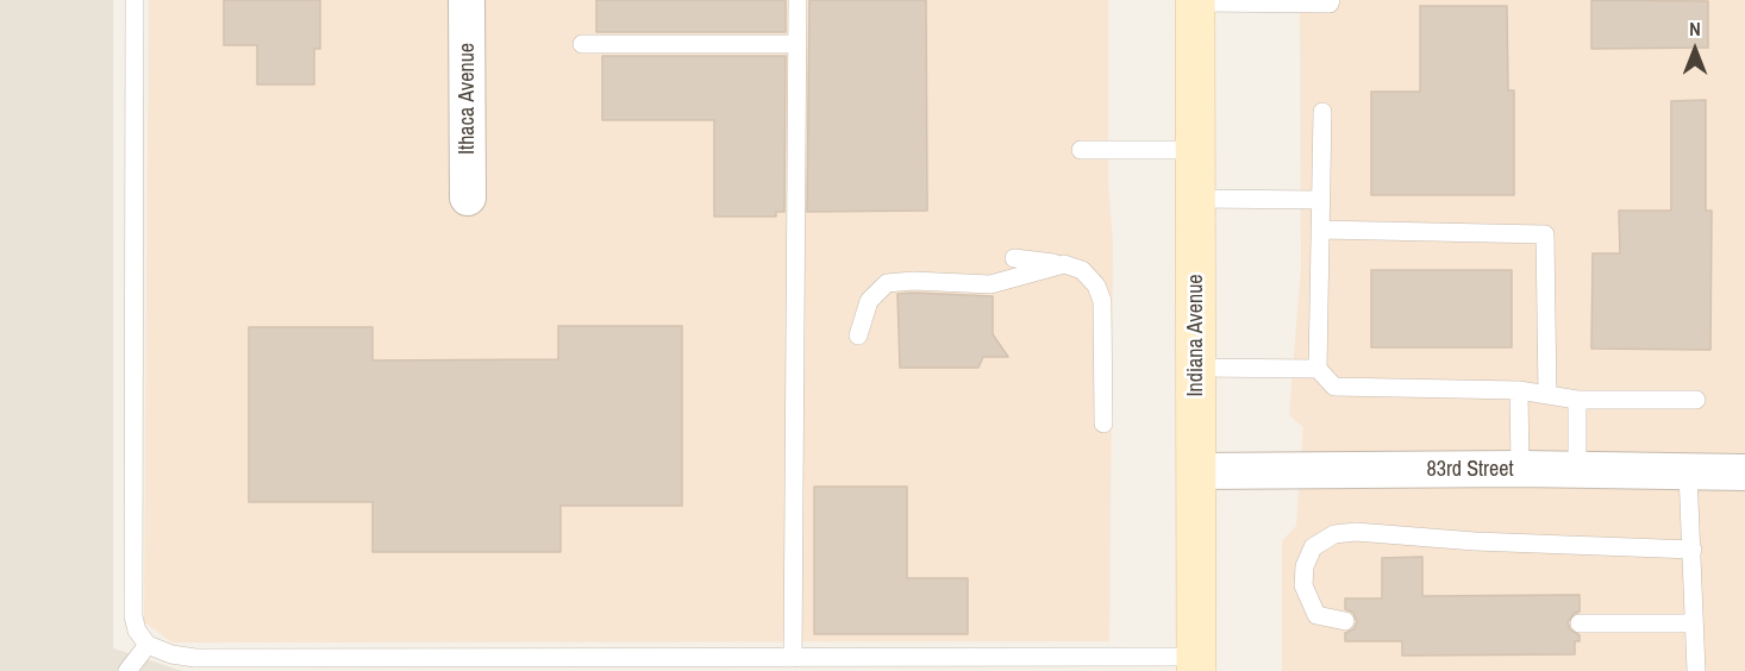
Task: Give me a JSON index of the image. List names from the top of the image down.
{
  "streets": {
    "main road": ["Indiana Avenue"],
    "street": ["Ithaca Avenue", "83rd Street"]
  },
  "crossings": [
    ["Indiana Avenue", "83rd Street"]
  ],
  "north": "top"
}
